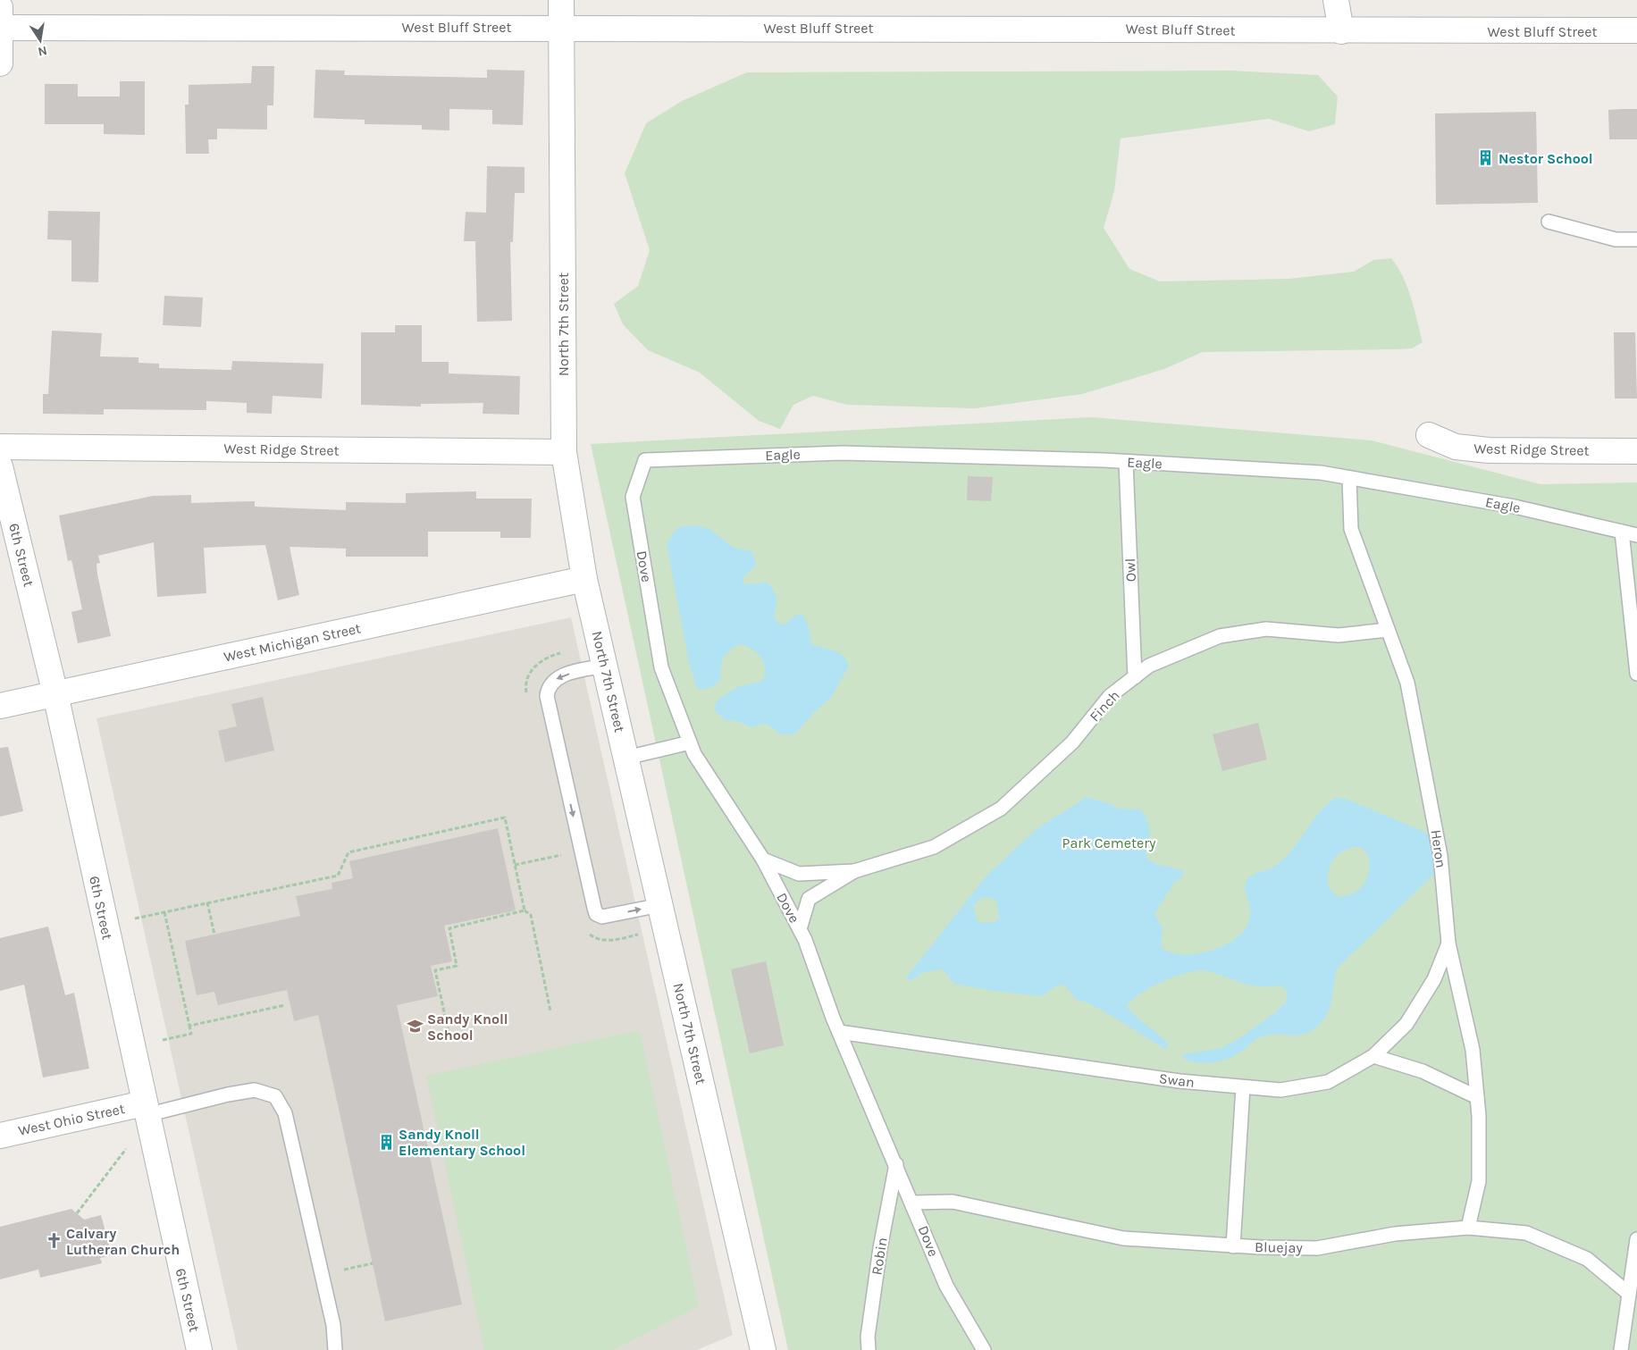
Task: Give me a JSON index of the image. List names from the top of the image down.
{
  "streets": {
    "street": [
      "West Bluff Street",
      "North 7th Street",
      "West Ridge Street",
      "6th Street",
      "West Michigan Street",
      "West Ohio Street"
    ],
    "lane": [
      "Eagle",
      "Dove",
      "Owl",
      "Finch",
      "Heron",
      "Swan",
      "Bluejay",
      "Robin"
    ]
  },
  "crossings": [
    ["West Bluff Street", "North 7th Street"],
    ["North 7th Street", "West Ridge Street"],
    ["North 7th Street", "West Michigan Street"],
    ["Eagle", "Dove"],
    ["Eagle", "Owl"],
    ["Eagle", "Heron"],
    ["6th Street", "West Michigan Street"],
    ["6th Street", "West Ohio Street"],
    ["Dove", "Finch"],
    ["Dove", "Swan"],
    ["Dove", "Bluejay"],
    ["Dove", "Robin"],
    ["Owl", "Finch"],
    ["Finch", "Heron"],
    ["Heron", "Swan"],
    ["Heron", "Bluejay"]
  ],
  "parks": ["Park Cemetery"],
  "places": {
    "building": ["Nestor School", "Sandy Knoll Elementary School"],
    "school or university": ["Sandy Knoll School"],
    "church": ["Calvary Lutheran Church"]
  },
  "north": "bottom"
}
